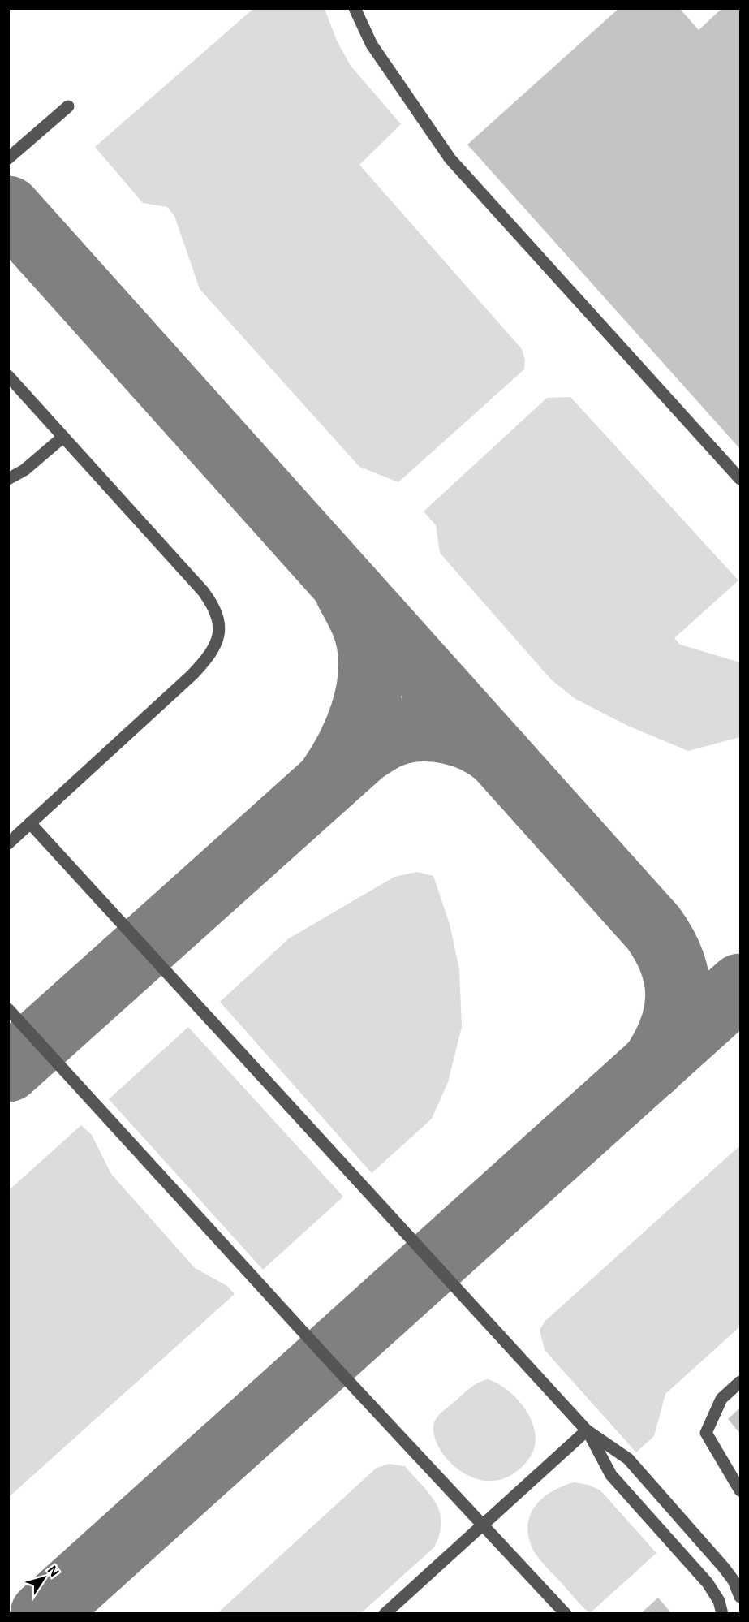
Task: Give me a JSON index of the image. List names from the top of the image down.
{
  "north": "top right"
}
